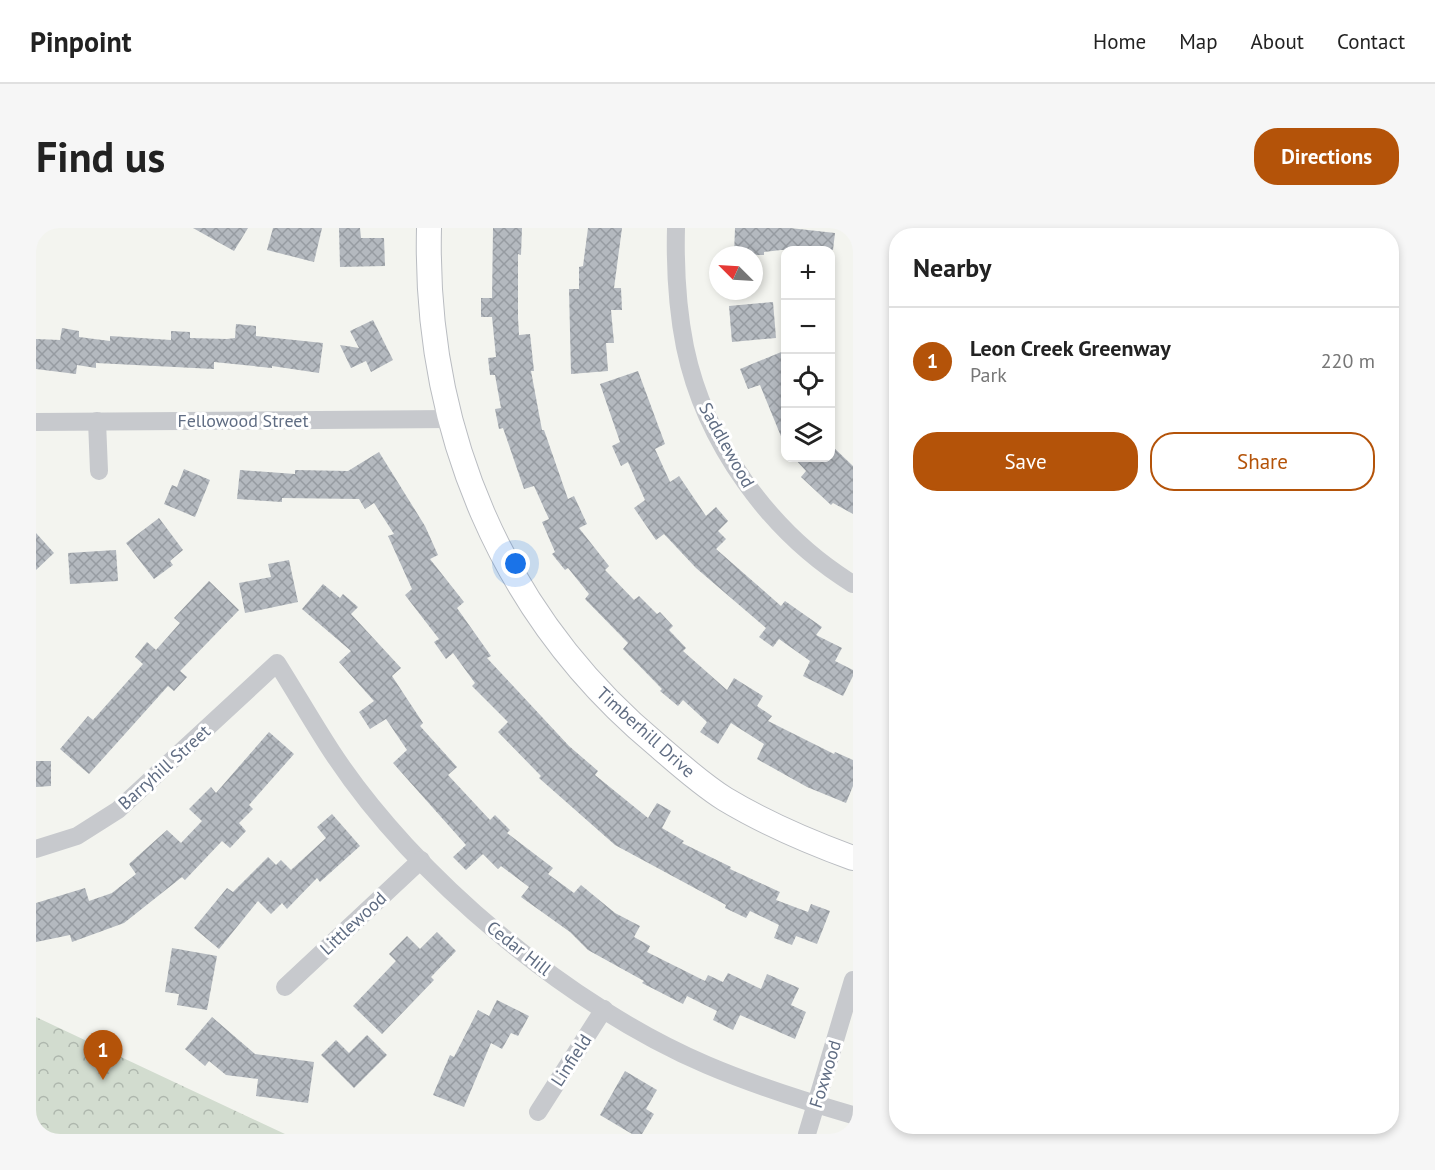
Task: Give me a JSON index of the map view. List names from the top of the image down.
{
  "streets": {
    "street": [
      "Fellowood Street",
      "Saddlewood",
      "Timberhill Drive",
      "Barryhill Street",
      "Littlewood",
      "Cedar Hill",
      "Linfield",
      "Foxwood"
    ]
  },
  "crossings": [
    ["Fellowood Street", "Timberhill Drive"],
    ["Barryhill Street", "Cedar Hill"],
    ["Littlewood", "Cedar Hill"],
    ["Cedar Hill", "Linfield"],
    ["Cedar Hill", "Foxwood"]
  ],
  "north": "top left",
  "page": {
    "header": "Pinpoint",
    "nav": [
      "Home",
      "Map",
      "About",
      "Contact"
    ],
    "buttons": [
      "Directions",
      ["Save", "Share"]
    ],
    "title": "Find us",
    "heading": "Nearby",
    "map_buttons": ["+", "−"],
    "list": [
      {
        "mark": "1",
        "name": "Leon Creek Greenway",
        "note": "Park",
        "value": "220 m"
      }
    ],
    "pins": "1"
  }
}
